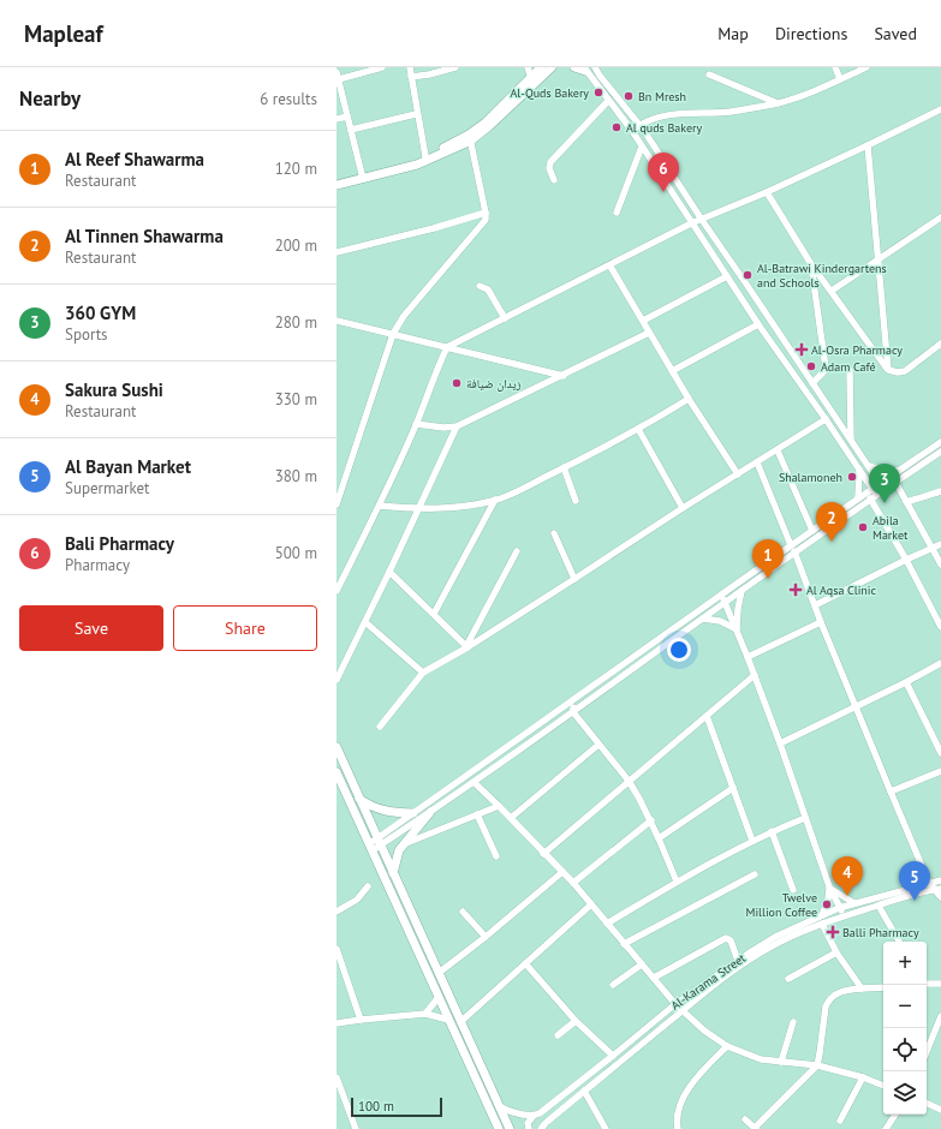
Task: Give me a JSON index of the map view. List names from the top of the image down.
{
  "streets": {
    "street": ["Al-Karama Street"]
  },
  "places": {
    "other": [
      "Al-Quds Bakery",
      "Bn Mresh",
      "Al quds Bakery",
      "Al-Batrawi Kindergartens and Schools",
      "Adam Café",
      "زيدان ضيافة",
      "Shalamoneh",
      "Abila Market",
      "Twelve Million Coffee"
    ],
    "health": ["Al-Osra Pharmacy", "Al Aqsa Clinic", "Balli Pharmacy"]
  },
  "scale_bar": "100 m",
  "page": {
    "header": "Mapleaf",
    "nav": ["Map", "Directions", "Saved"],
    "heading": ["Nearby", "6 results"],
    "list": [
      {
        "mark": "1",
        "name": "Al Reef Shawarma",
        "note": "Restaurant",
        "value": "120 m"
      },
      {
        "mark": "2",
        "name": "Al Tinnen Shawarma",
        "note": "Restaurant",
        "value": "200 m"
      },
      {
        "mark": "3",
        "name": "360 GYM",
        "note": "Sports",
        "value": "280 m"
      },
      {
        "mark": "4",
        "name": "Sakura Sushi",
        "note": "Restaurant",
        "value": "330 m"
      },
      {
        "mark": "5",
        "name": "Al Bayan Market",
        "note": "Supermarket",
        "value": "380 m"
      },
      {
        "mark": "6",
        "name": "Bali Pharmacy",
        "note": "Pharmacy",
        "value": "500 m"
      }
    ],
    "pins": [
      "6",
      "3",
      "2",
      "1",
      "4",
      "5"
    ],
    "buttons": ["Save", "Share"],
    "map_buttons": ["+", "−"],
    "scale": "100 m"
  }
}
